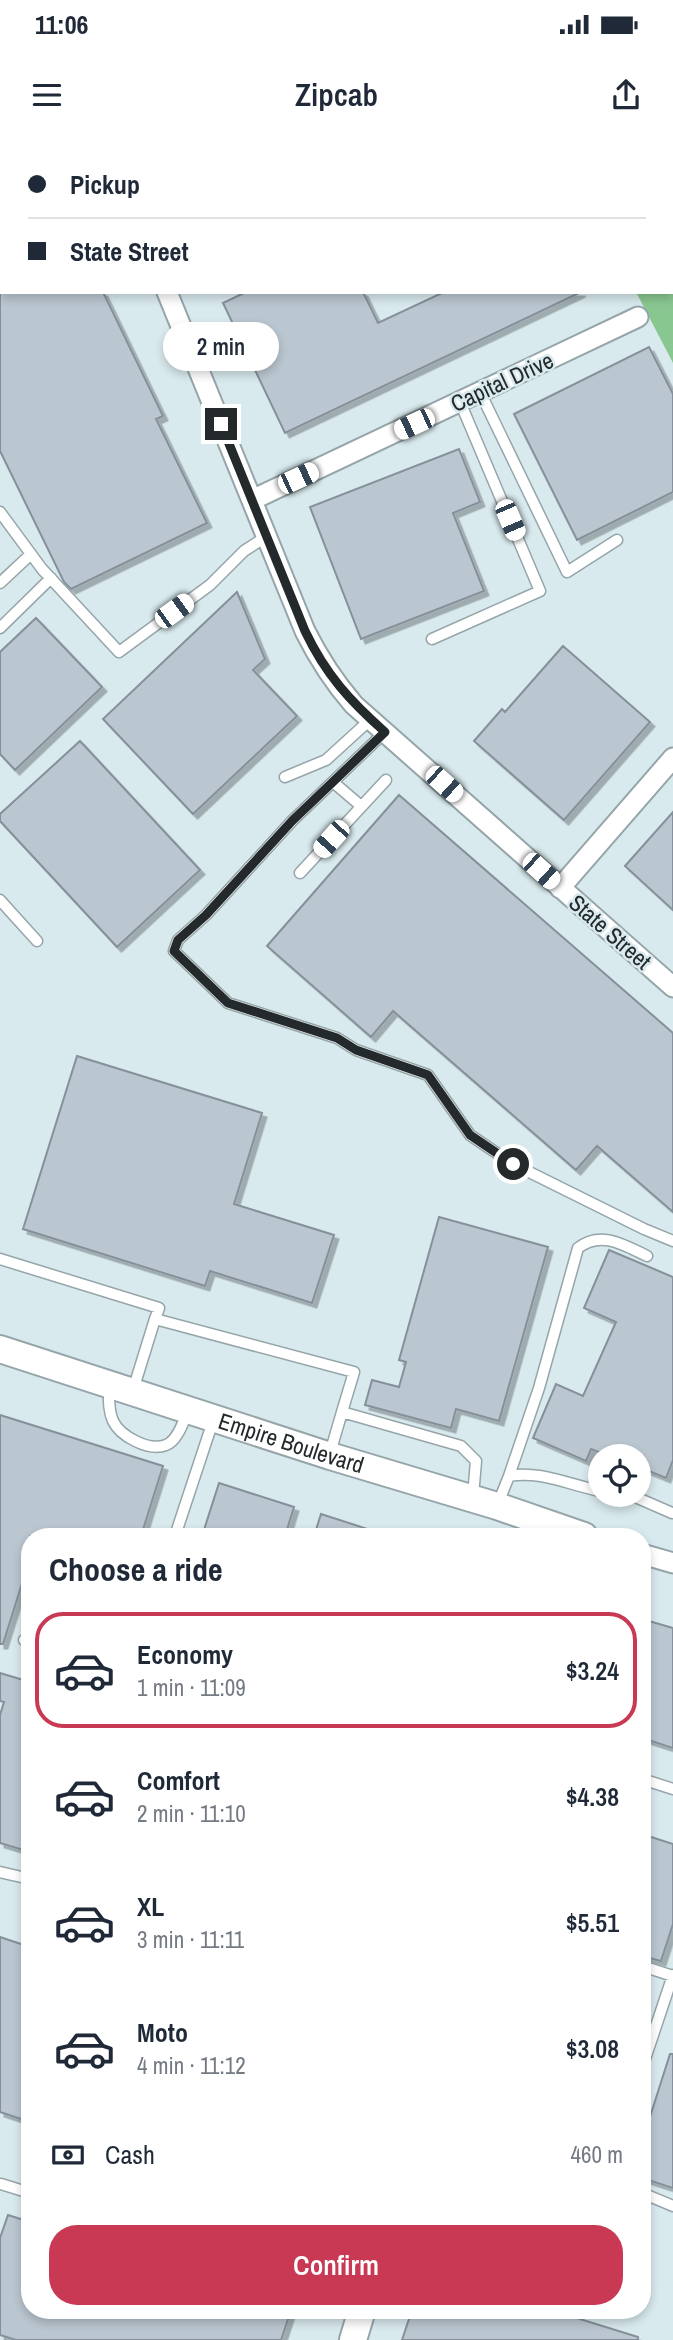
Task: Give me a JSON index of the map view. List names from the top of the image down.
{
  "streets": {
    "street": ["Capital Drive", "State Street", "Empire Boulevard"]
  },
  "crossings": [
    ["Capital Drive", "State Street"]
  ],
  "page": {
    "status": "11:06",
    "header": "Zipcab",
    "banner": ["Pickup", "State Street"],
    "bubble": "2 min",
    "heading": "Choose a ride",
    "list": [
      {
        "name": "Economy",
        "note": "1 min · 11:09",
        "value": "$3.24"
      },
      {
        "name": "Comfort",
        "note": "2 min · 11:10",
        "value": "$4.38"
      },
      {
        "name": "XL",
        "note": "3 min · 11:11",
        "value": "$5.51"
      },
      {
        "name": "Moto",
        "note": "4 min · 11:12",
        "value": "$3.08"
      }
    ],
    "pay": ["Cash", "460 m"],
    "buttons": "Confirm"
  }
}
